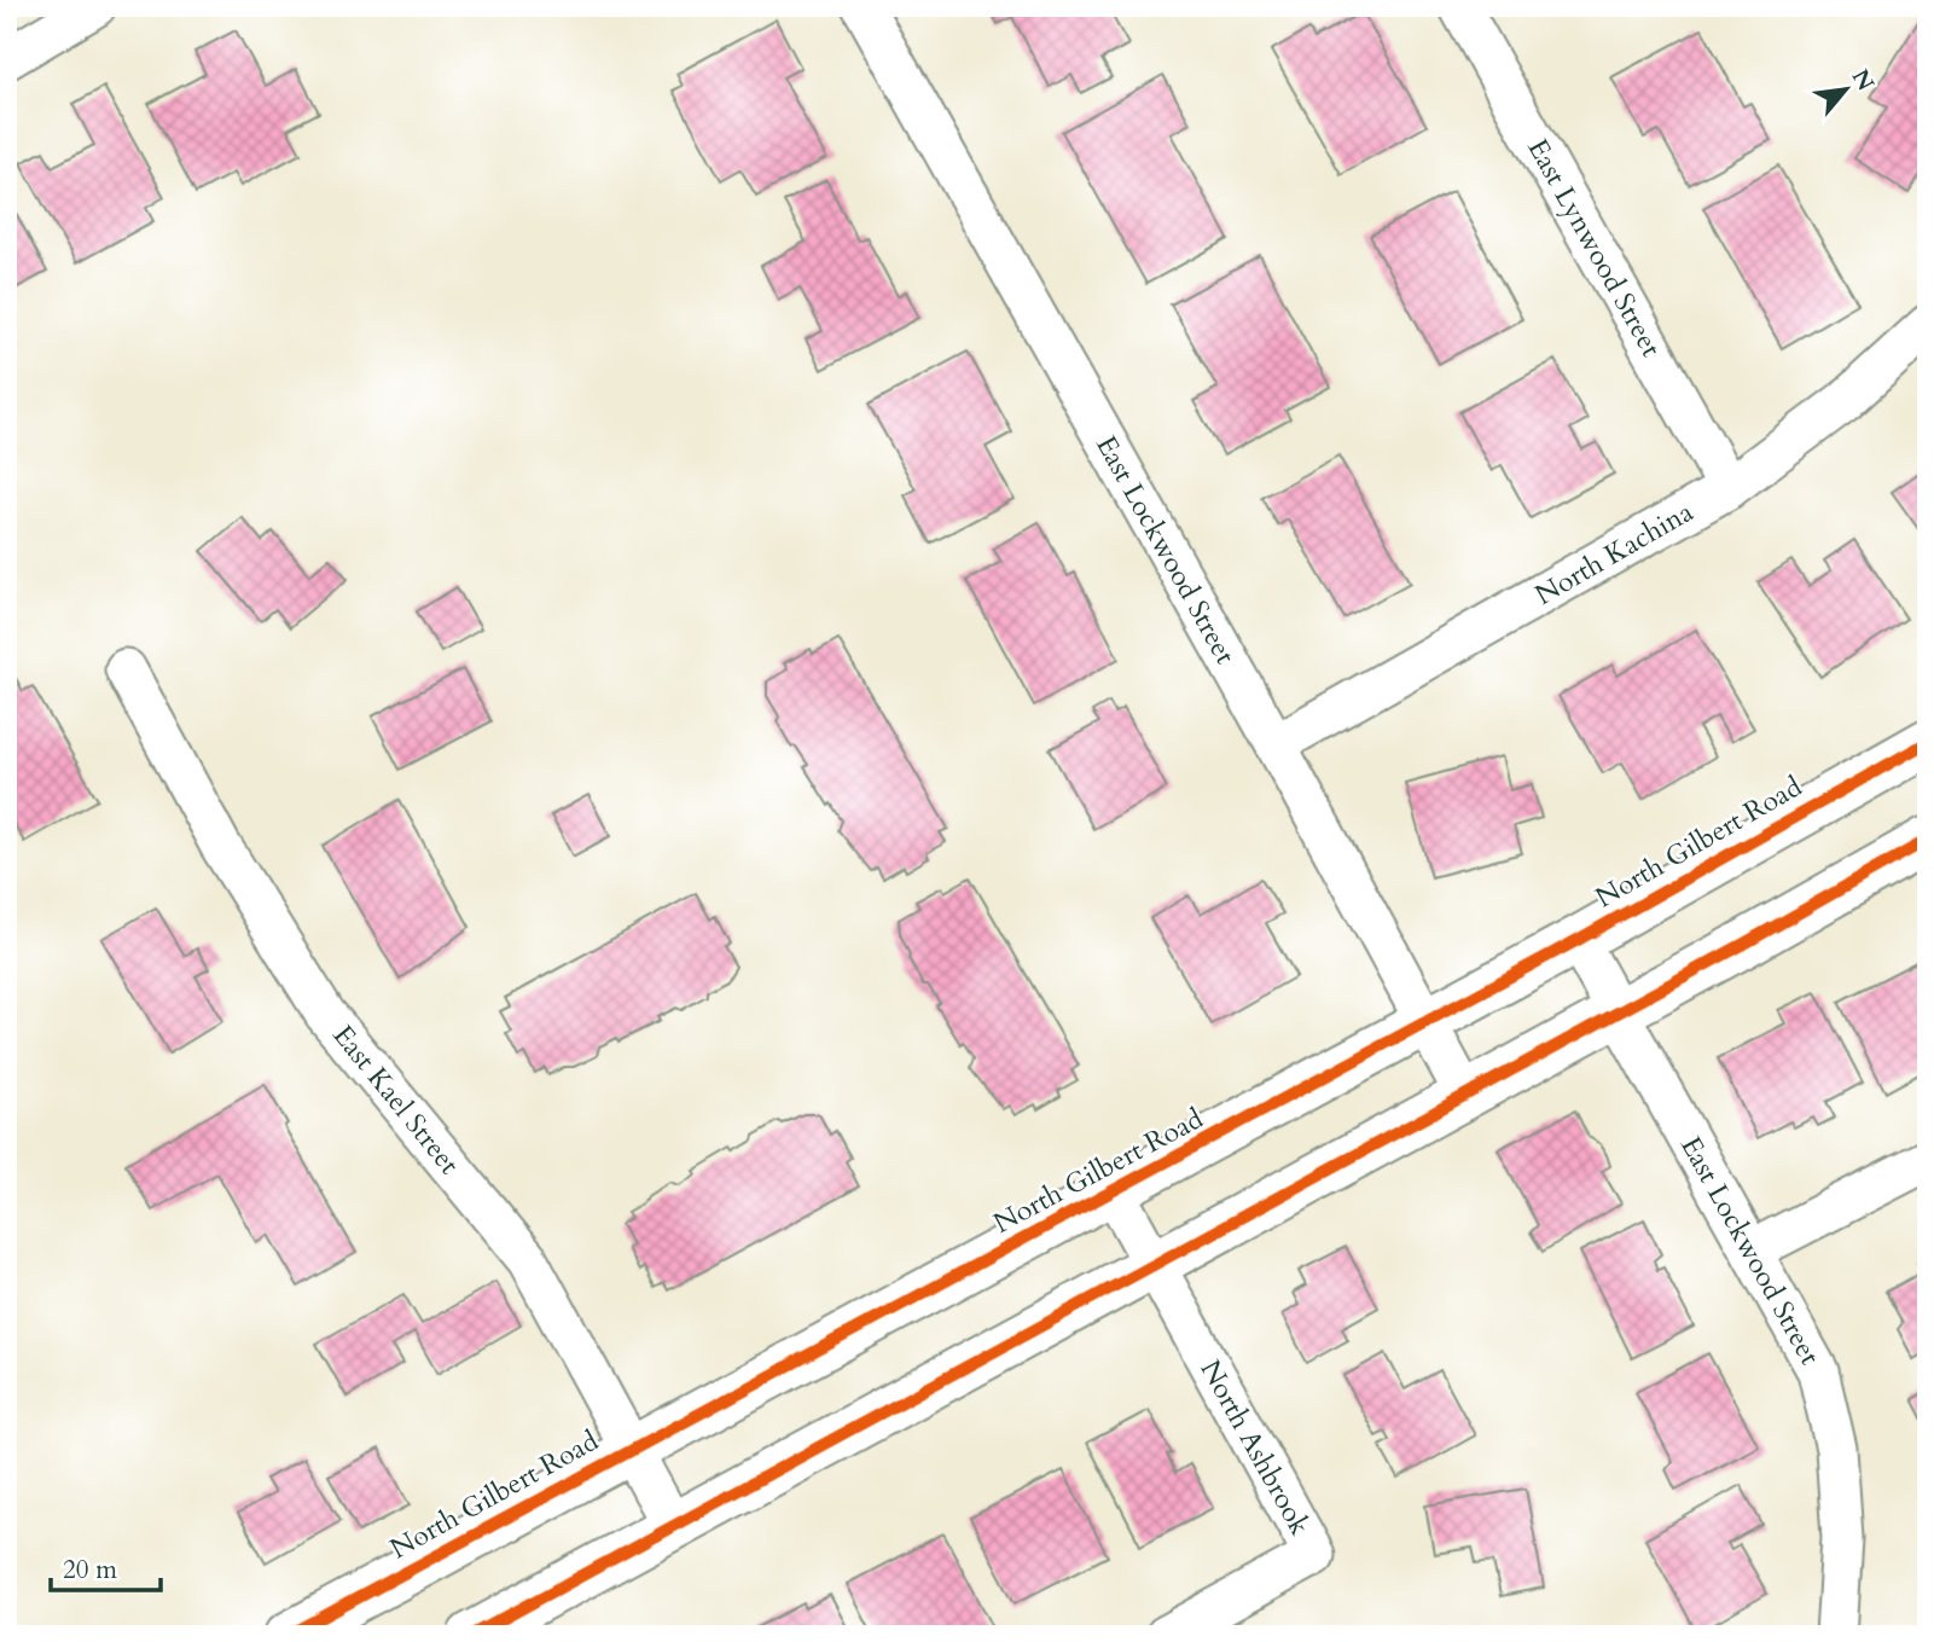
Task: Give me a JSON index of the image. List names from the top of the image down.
{
  "streets": {
    "main road": ["North Gilbert Road"],
    "street": [
      "East Lynwood Street",
      "East Lockwood Street",
      "North Kachina",
      "East Kael Street",
      "North Ashbrook"
    ]
  },
  "crossings": [
    ["East Lynwood Street", "North Kachina"],
    ["East Lockwood Street", "North Kachina"],
    ["East Lockwood Street", "North Gilbert Road"],
    ["North Gilbert Road", "East Kael Street"],
    ["North Gilbert Road", "North Ashbrook"]
  ],
  "scale_bar": "20 m",
  "north": "top right"
}
